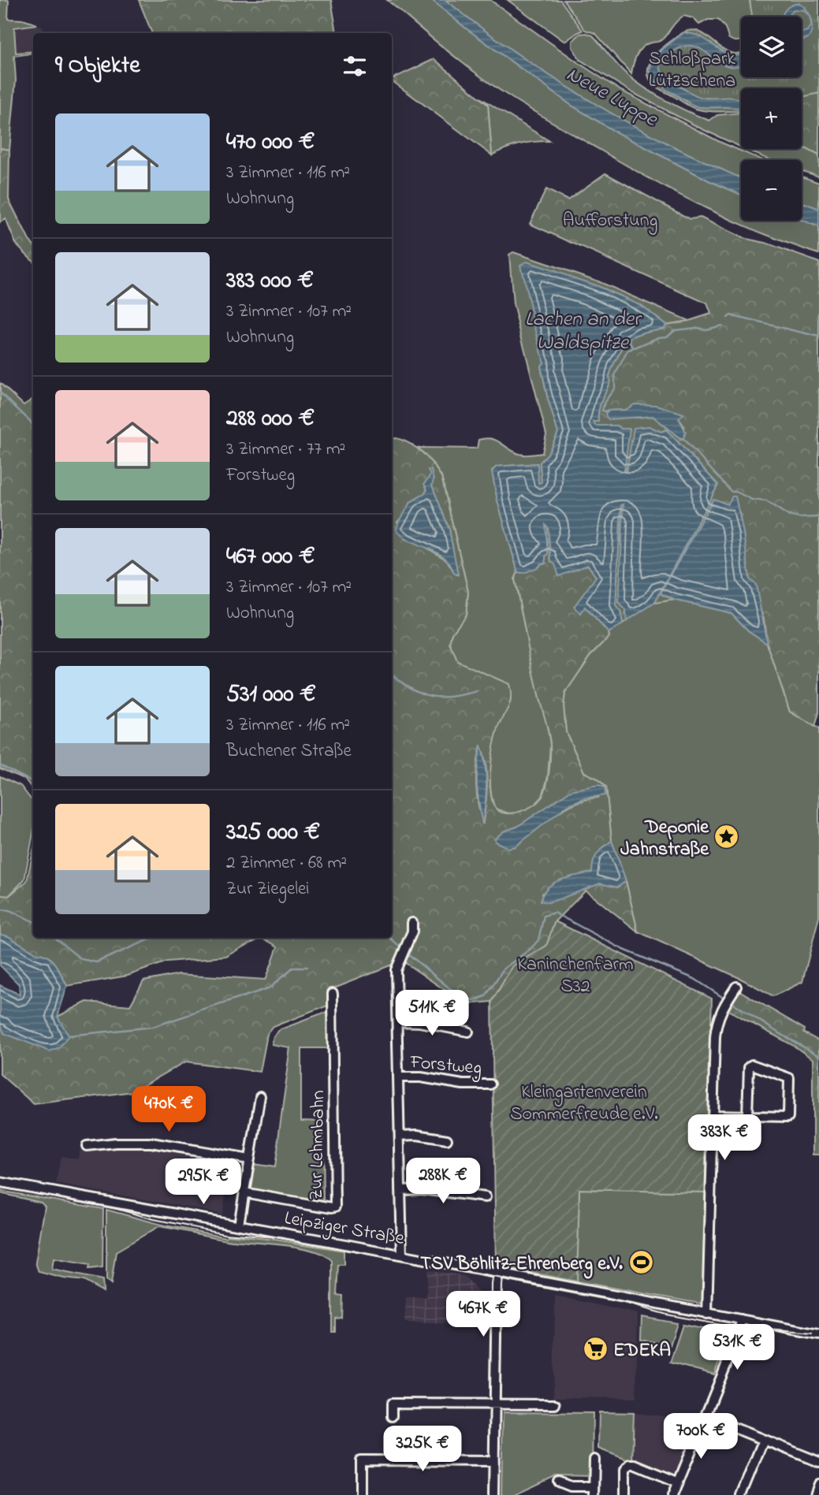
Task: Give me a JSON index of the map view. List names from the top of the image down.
{
  "streets": {
    "street": ["Forstweg", "Zur Lehmbahn", "Leipziger Straße"]
  },
  "crossings": [
    ["Forstweg", "Leipziger Straße"]
  ],
  "water": ["Neue Luppe", "Lachen an der Waldspitze"],
  "parks": [
    "Schloßpark Lützschena",
    "Aufforstung",
    "Kaninchenfarm S32",
    "Kleingartenverein Sommerfreude e.V."
  ],
  "places": {
    "place": ["Deponie Jahnstraße"],
    "sports": ["TSV Böhlitz-Ehrenberg e.V."],
    "supermarket": ["EDEKA"]
  },
  "page": {
    "map_buttons": ["+", "−"],
    "heading": "9 Objekte",
    "list": [
      {
        "name": "470 000 €",
        "note": "3 Zimmer · 116 m² · Wohnung"
      },
      {
        "name": "383 000 €",
        "note": "3 Zimmer · 107 m² · Wohnung"
      },
      {
        "name": "288 000 €",
        "note": "3 Zimmer · 77 m² · Forstweg"
      },
      {
        "name": "467 000 €",
        "note": "3 Zimmer · 107 m² · Wohnung"
      },
      {
        "name": "531 000 €",
        "note": "3 Zimmer · 116 m² · Buchener Straße"
      },
      {
        "name": "325 000 €",
        "note": "2 Zimmer · 68 m² · Zur Ziegelei"
      }
    ],
    "price": [
      "511K €",
      "470K €",
      "383K €",
      "288K €",
      "295K €",
      "467K €",
      "531K €",
      "700K €",
      "325K €"
    ]
  }
}
